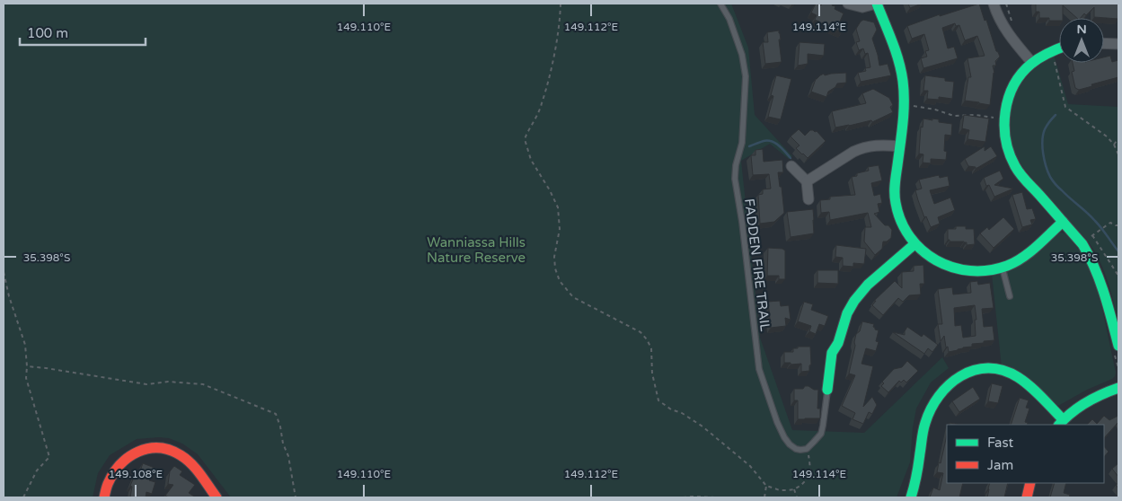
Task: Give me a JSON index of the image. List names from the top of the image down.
{
  "streets": {
    "lane": ["FADDEN FIRE TRAIL"]
  },
  "parks": ["Wanniassa Hills Nature Reserve"],
  "legend": ["Fast", "Jam"],
  "scale_bar": "100 m",
  "north": "top",
  "coordinates": [
    "149.110°E",
    "149.112°E",
    "149.114°E",
    "35.398°S",
    "149.108°E"
  ]
}
